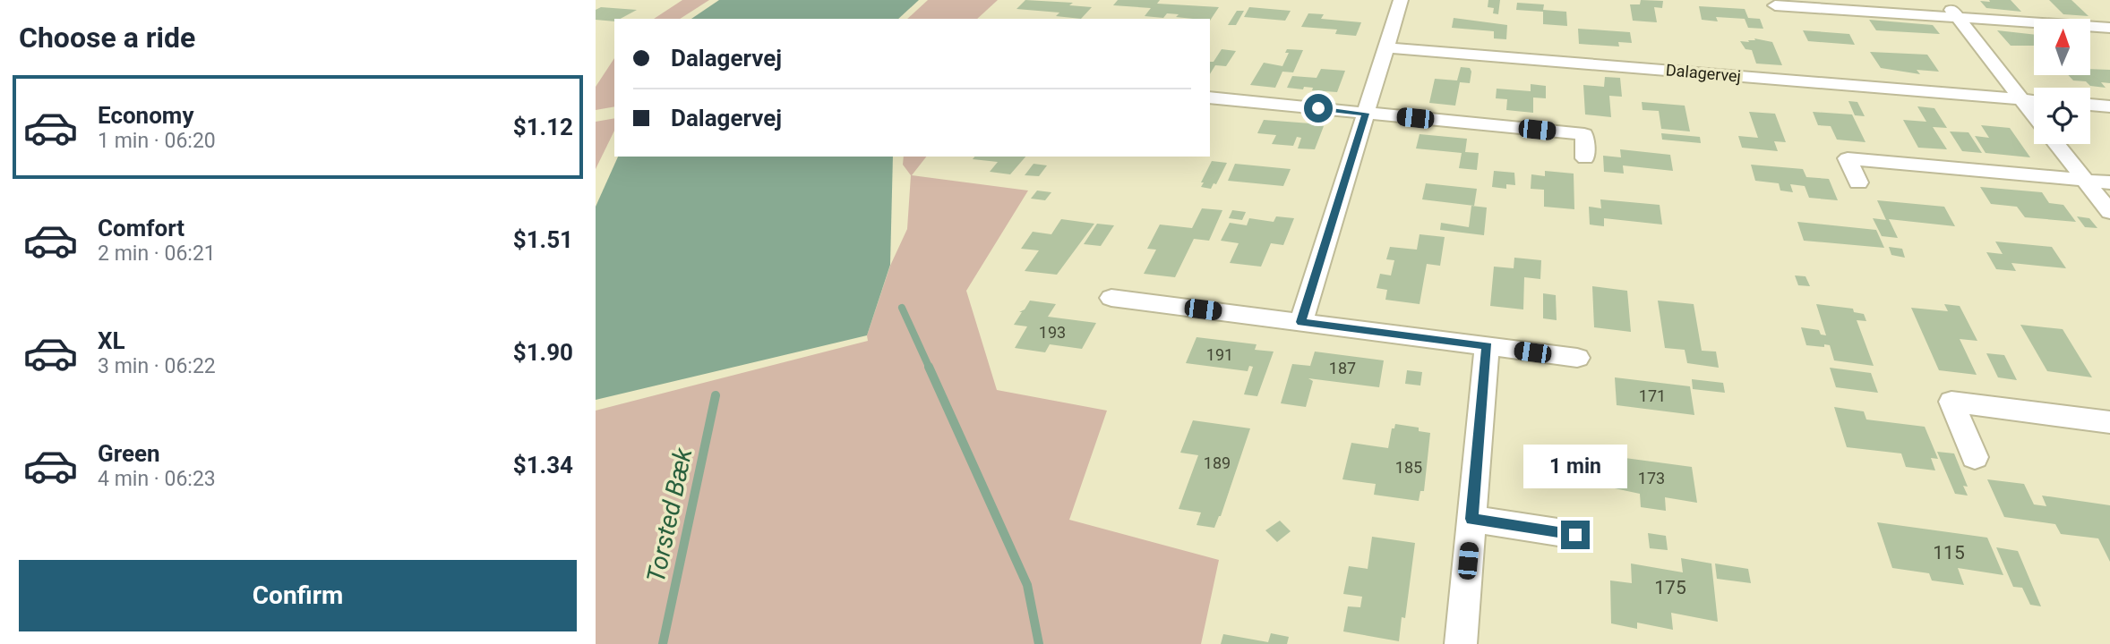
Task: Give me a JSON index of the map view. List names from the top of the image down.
{
  "streets": {
    "street": ["Dalagervej"]
  },
  "water": ["Torsted Bæk"],
  "house_numbers": [
    "193",
    "191",
    "187",
    "171",
    "189",
    "185",
    "173",
    "115",
    "175"
  ],
  "north": "top",
  "page": {
    "heading": "Choose a ride",
    "banner": ["Dalagervej", "Dalagervej"],
    "list": [
      {
        "name": "Economy",
        "note": "1 min · 06:20",
        "value": "$1.12"
      },
      {
        "name": "Comfort",
        "note": "2 min · 06:21",
        "value": "$1.51"
      },
      {
        "name": "XL",
        "note": "3 min · 06:22",
        "value": "$1.90"
      },
      {
        "name": "Green",
        "note": "4 min · 06:23",
        "value": "$1.34"
      }
    ],
    "bubble": "1 min",
    "buttons": "Confirm"
  }
}
